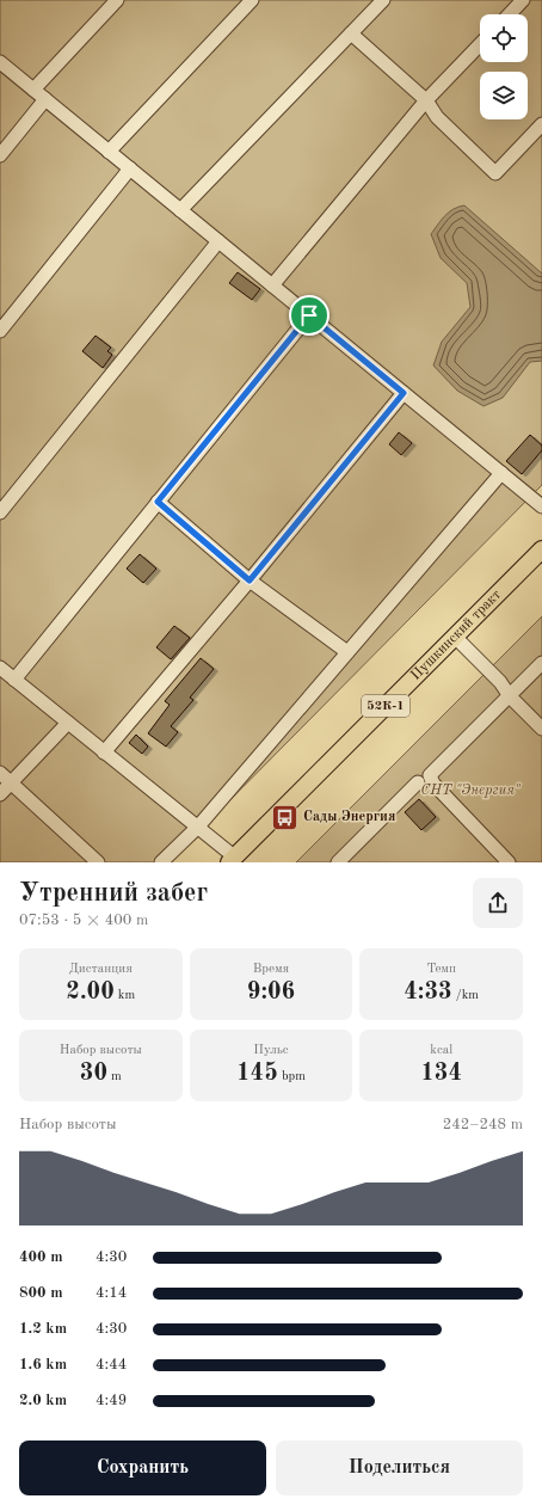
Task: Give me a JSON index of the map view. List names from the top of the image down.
{
  "streets": {
    "main road": ["Пушкинский тракт", "52К-1"]
  },
  "parks": ["СНТ \"Энергия\""],
  "places": {
    "bus stop": ["Сады Энергия"]
  },
  "page": {
    "heading": ["Утренний забег", "07:53 · 5 × 400 m"],
    "stats": [
      ["Дистанция", "2.00 km"],
      ["Время", "9:06"],
      ["Темп", "4:33 /km"],
      ["Набор высоты", "30 m"],
      ["Пульс", "145 bpm"],
      ["kcal", "134"]
    ],
    "chart": ["Набор высоты", "242–248 m"],
    "list": [
      {
        "name": "400 m",
        "note": "4:30"
      },
      {
        "name": "800 m",
        "note": "4:14"
      },
      {
        "name": "1.2 km",
        "note": "4:30"
      },
      {
        "name": "1.6 km",
        "note": "4:44"
      },
      {
        "name": "2.0 km",
        "note": "4:49"
      }
    ],
    "buttons": ["Сохранить", "Поделиться"]
  }
}
